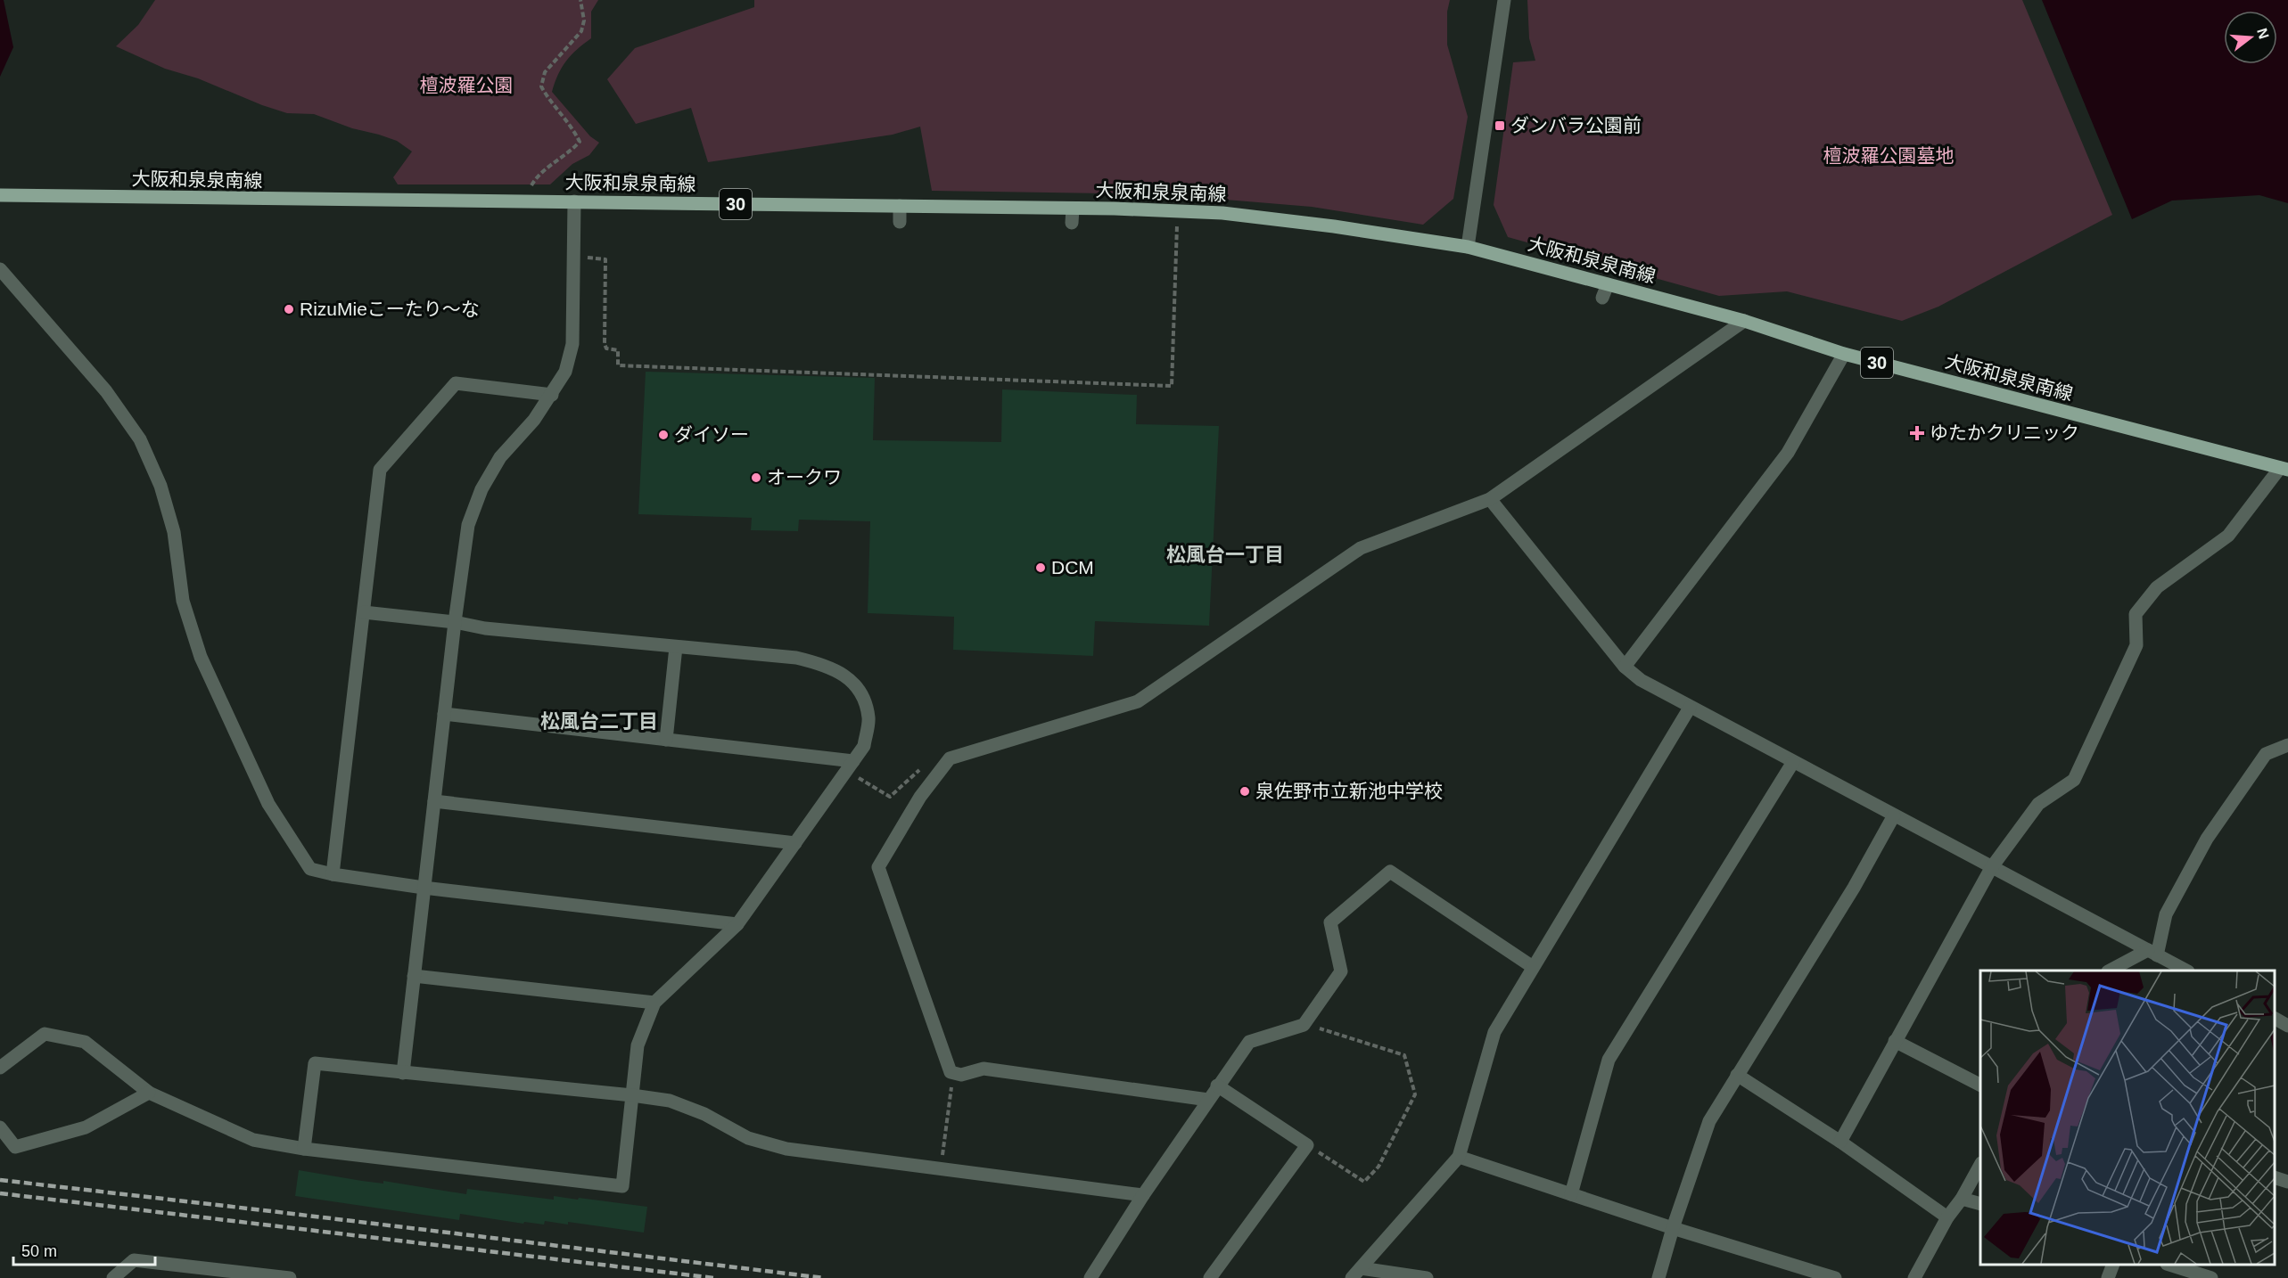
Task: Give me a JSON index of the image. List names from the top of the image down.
{
  "streets": {
    "main road": ["大阪和泉泉南線", "30"]
  },
  "districts": ["松風台一丁目", "松風台二丁目"],
  "parks": ["檀波羅公園", "檀波羅公園墓地"],
  "places": {
    "transit": ["ダンバラ公園前"],
    "other": [
      "RizuMieこーたり～な",
      "ダイソー",
      "オークワ",
      "DCM",
      "泉佐野市立新池中学校"
    ],
    "health": ["ゆたかクリニック"]
  },
  "scale_bar": "50 m",
  "north": "right"
}
